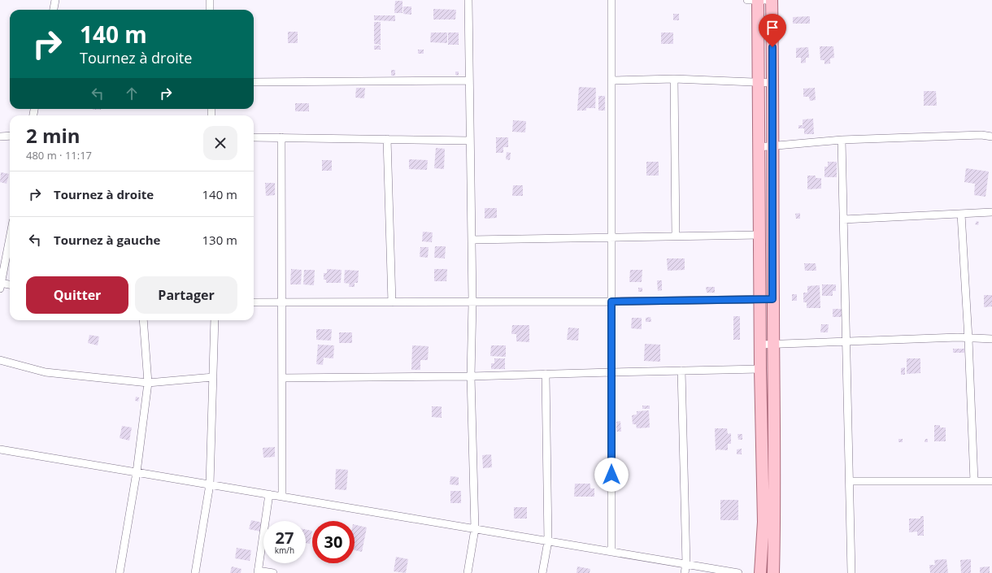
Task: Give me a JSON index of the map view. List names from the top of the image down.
{
  "page": {
    "turn": ["140 m", "Tournez à droite"],
    "heading": ["2 min", "480 m · 11:17"],
    "list": [
      {
        "name": "Tournez à droite",
        "value": "140 m"
      },
      {
        "name": "Tournez à gauche",
        "value": "130 m"
      }
    ],
    "buttons": ["Quitter", "Partager"],
    "speed": "27 km/h",
    "limit": "30"
  }
}
